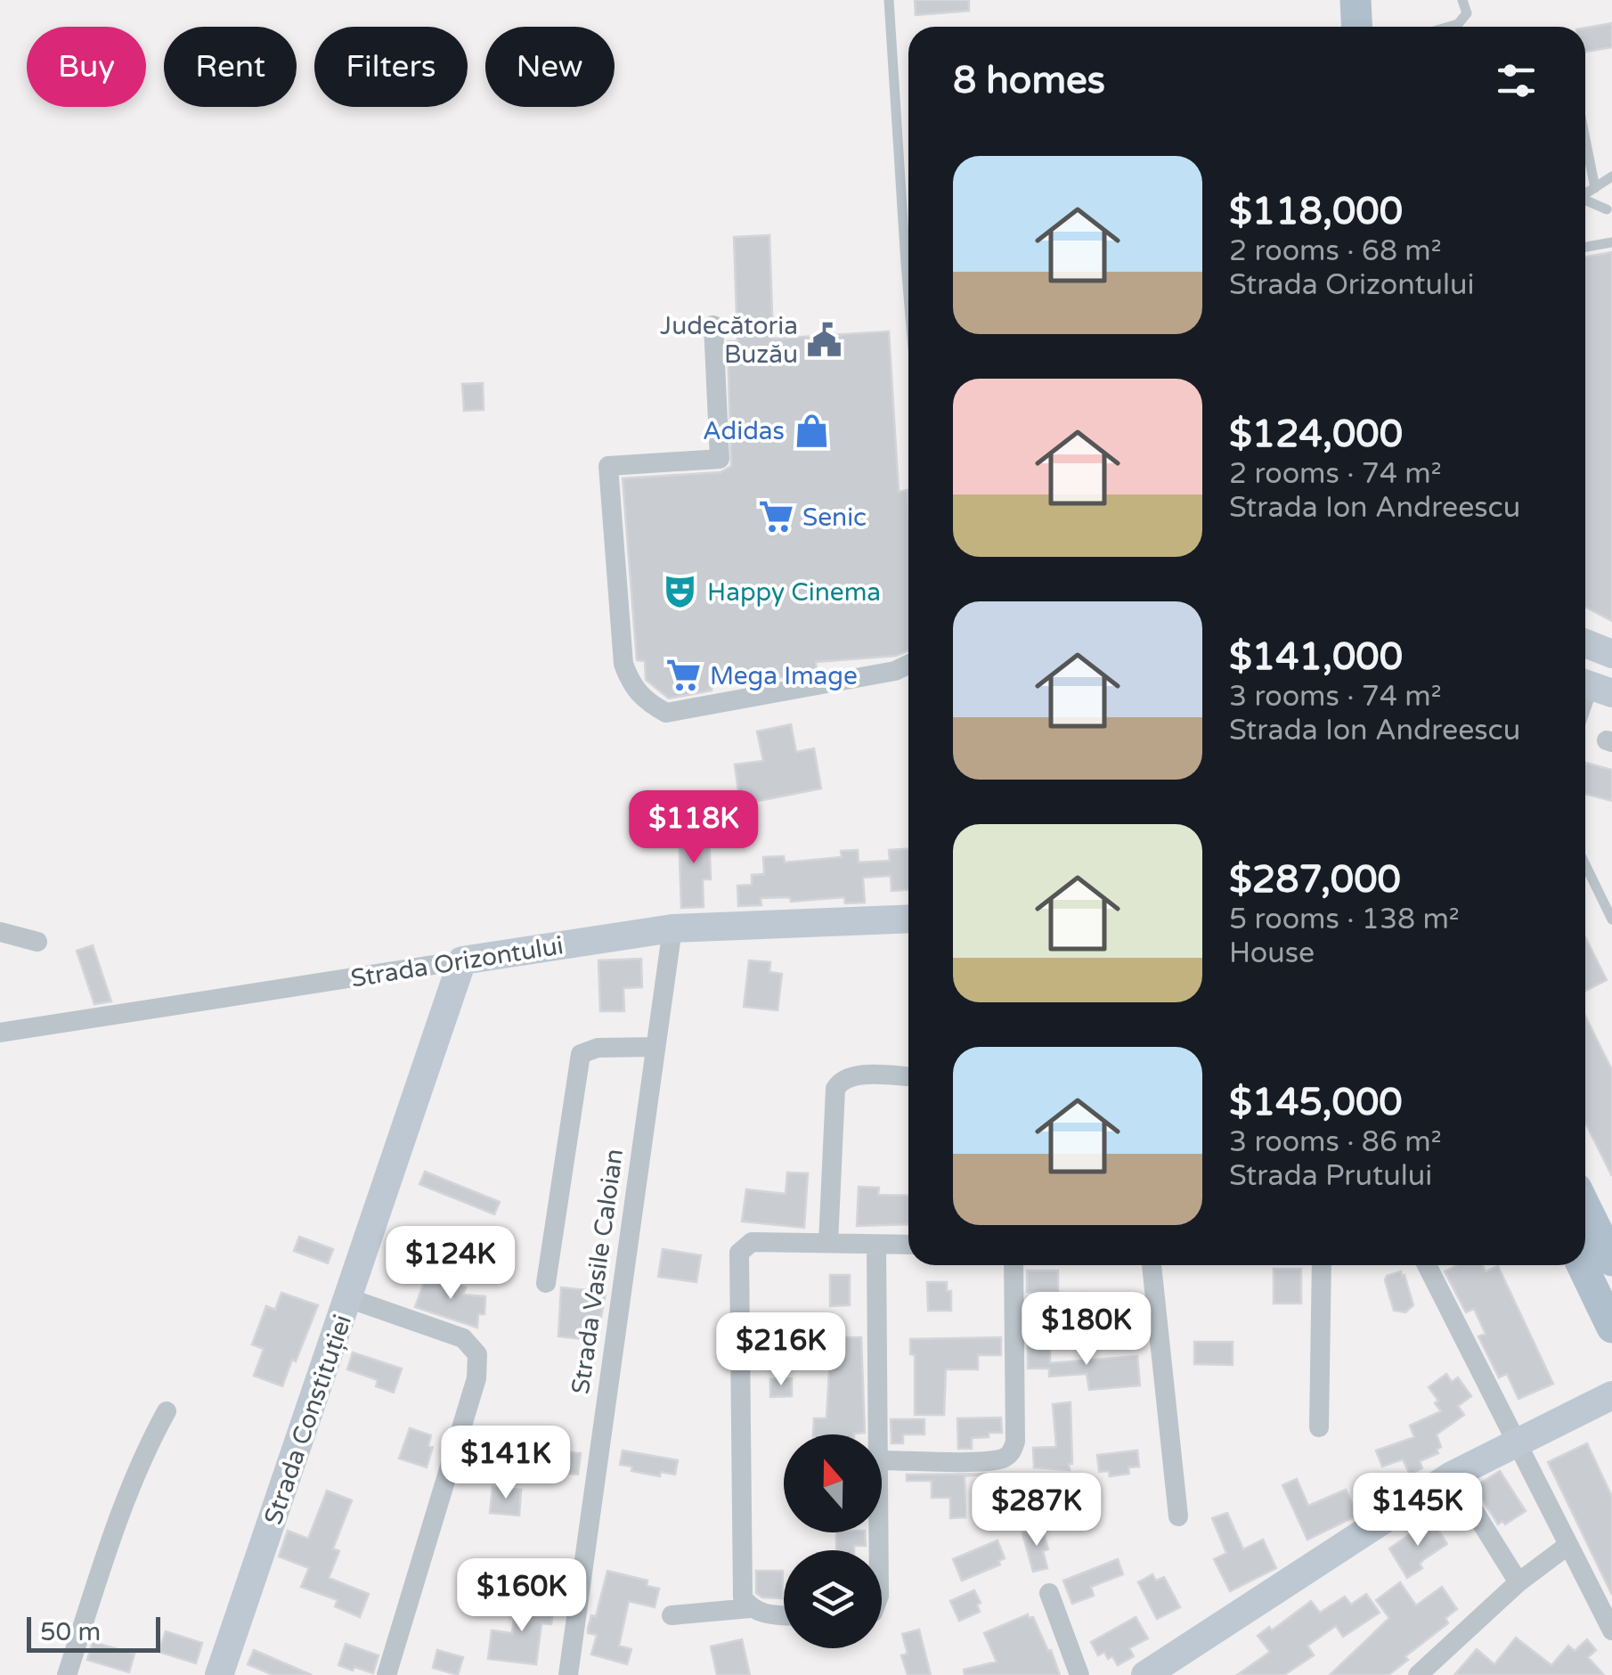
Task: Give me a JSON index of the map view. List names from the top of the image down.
{
  "streets": {
    "street": ["Strada Orizontului", "Strada Vasile Caloian", "Strada Constituției"]
  },
  "crossings": [
    ["Strada Orizontului", "Strada Vasile Caloian"],
    ["Strada Orizontului", "Strada Constituției"]
  ],
  "places": {
    "public building": ["Judecătoria Buzău"],
    "shop": ["Adidas"],
    "supermarket": ["Senic", "Mega Image"],
    "theatre": ["Happy Cinema"]
  },
  "scale_bar": "50 m",
  "north": "top",
  "page": {
    "chip": [
      "Buy",
      "Rent",
      "Filters",
      "New"
    ],
    "heading": "8 homes",
    "list": [
      {
        "name": "$118,000",
        "note": "2 rooms · 68 m² · Strada Orizontului"
      },
      {
        "name": "$124,000",
        "note": "2 rooms · 74 m² · Strada Ion Andreescu"
      },
      {
        "name": "$141,000",
        "note": "3 rooms · 74 m² · Strada Ion Andreescu"
      },
      {
        "name": "$287,000",
        "note": "5 rooms · 138 m² · House"
      },
      {
        "name": "$145,000",
        "note": "3 rooms · 86 m² · Strada Prutului"
      }
    ],
    "price": [
      "$118K",
      "$124K",
      "$180K",
      "$216K",
      "$141K",
      "$287K",
      "$145K",
      "$160K"
    ],
    "scale": "50 m"
  }
}
